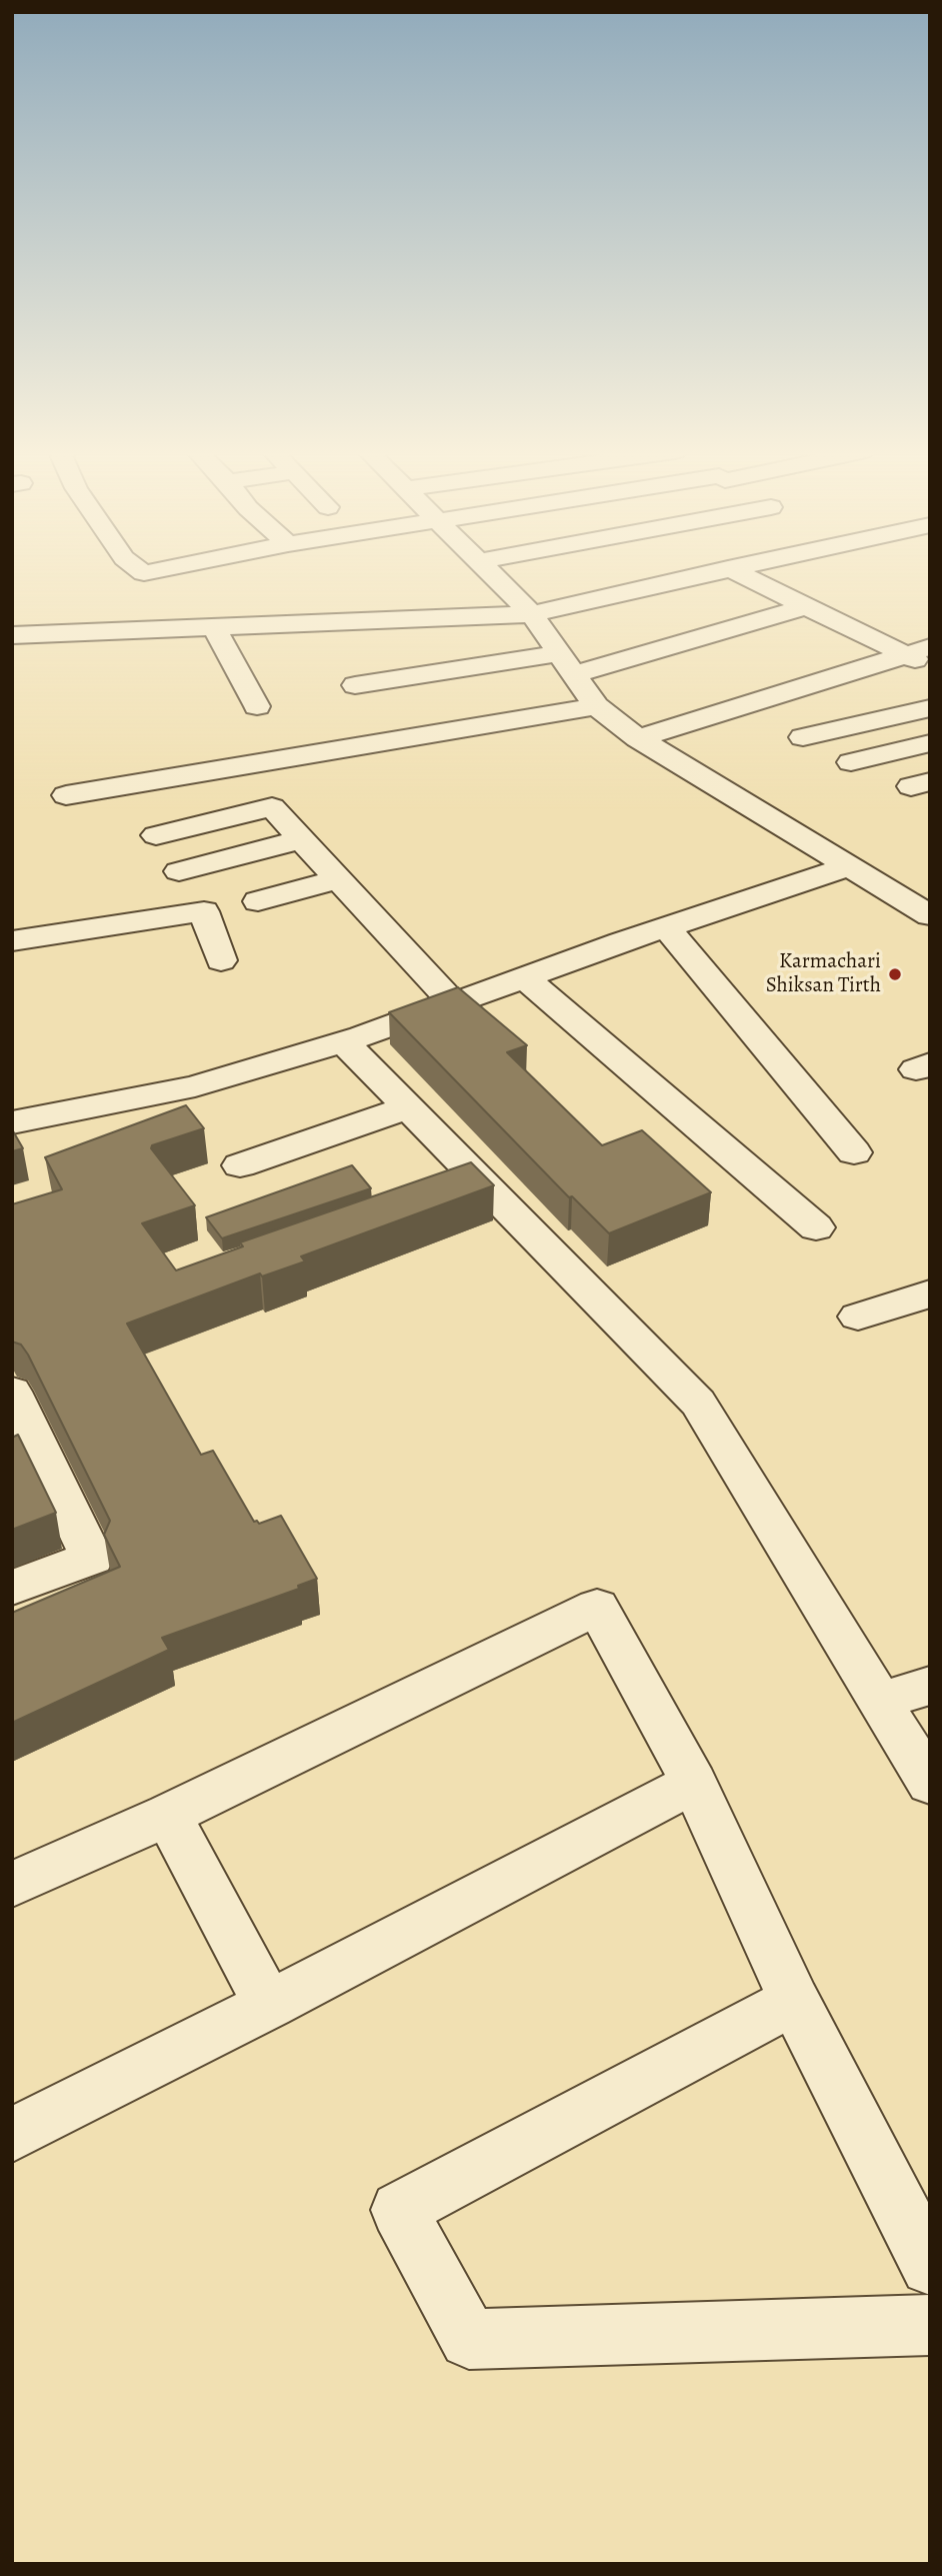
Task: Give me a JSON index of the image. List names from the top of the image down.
{
  "places": ["Karmachari Shiksan Tirth"]
}
